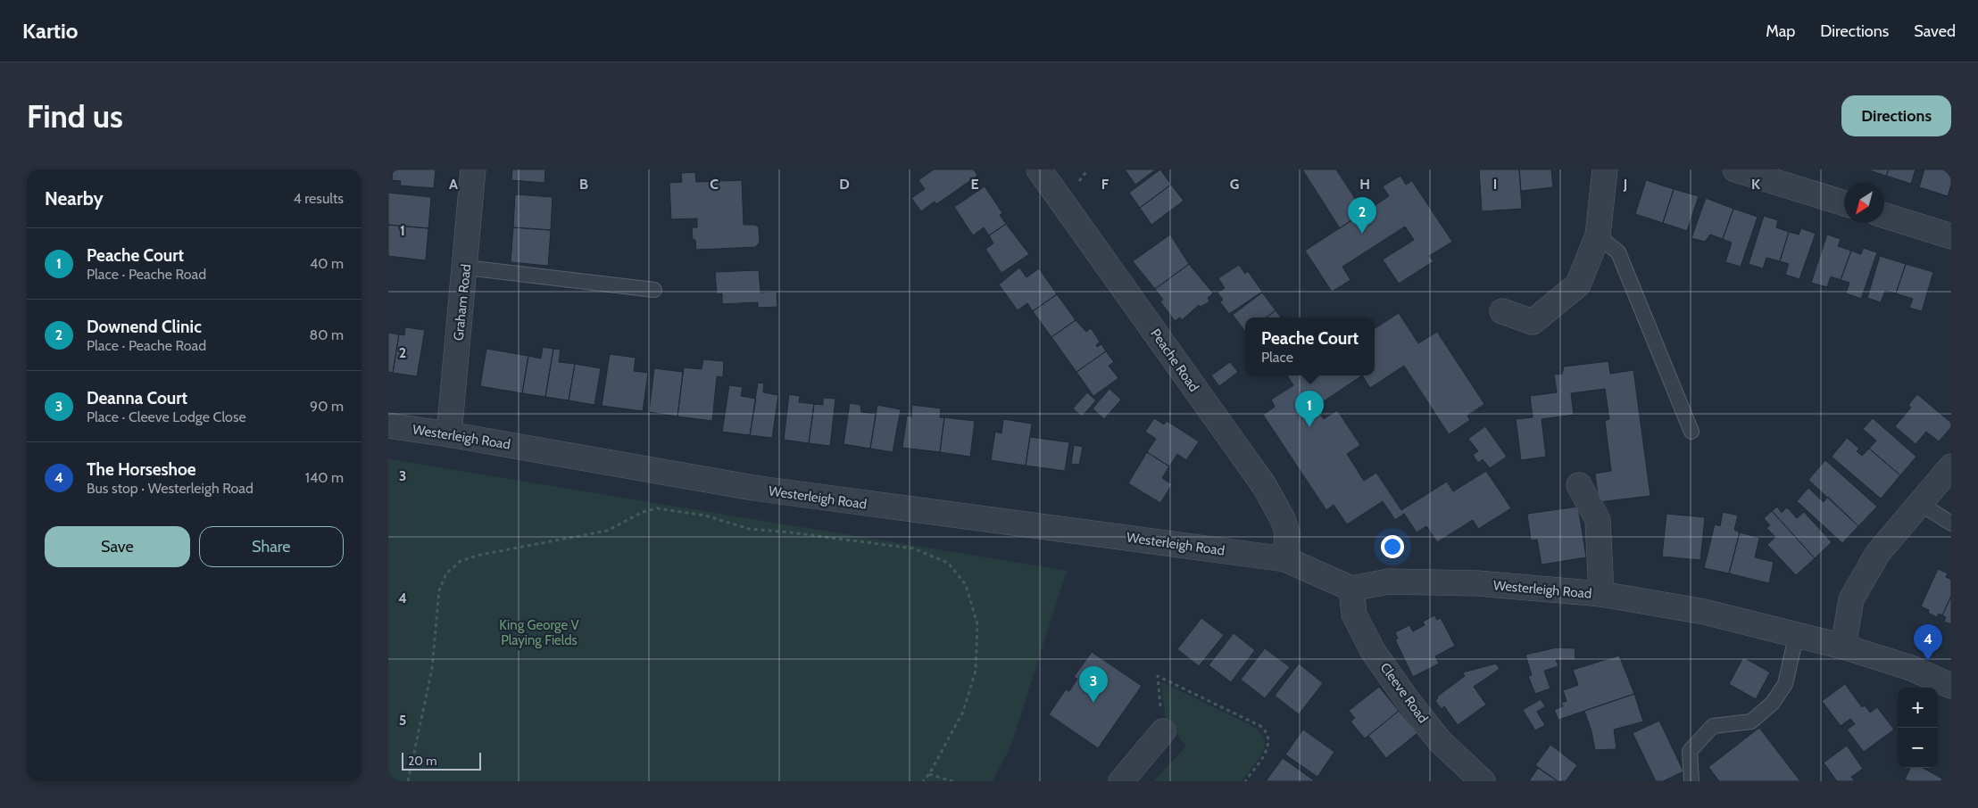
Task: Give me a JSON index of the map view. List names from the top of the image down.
{
  "streets": {
    "street": [
      "Graham Road",
      "Peache Road",
      "Westerleigh Road",
      "Cleeve Road"
    ]
  },
  "crossings": [
    ["Graham Road", "Westerleigh Road"],
    ["Peache Road", "Westerleigh Road"],
    ["Westerleigh Road", "Cleeve Road"]
  ],
  "parks": ["King George V Playing Fields"],
  "scale_bar": "20 m",
  "north": "bottom left",
  "page": {
    "header": "Kartio",
    "nav": ["Map", "Directions", "Saved"],
    "buttons": [
      "Directions",
      ["Save", "Share"]
    ],
    "title": "Find us",
    "heading": ["Nearby", "4 results"],
    "pins": [
      "2",
      "1",
      "4",
      "3"
    ],
    "list": [
      {
        "mark": "1",
        "name": "Peache Court",
        "note": "Place · Peache Road",
        "value": "40 m"
      },
      {
        "mark": "2",
        "name": "Downend Clinic",
        "note": "Place · Peache Road",
        "value": "80 m"
      },
      {
        "mark": "3",
        "name": "Deanna Court",
        "note": "Place · Cleeve Lodge Close",
        "value": "90 m"
      },
      {
        "mark": "4",
        "name": "The Horseshoe",
        "note": "Bus stop · Westerleigh Road",
        "value": "140 m"
      }
    ],
    "popup": ["Peache Court", "Place"],
    "map_buttons": ["+", "−"],
    "scale": "20 m"
  },
  "grid": {
    "columns": [
      "A",
      "B",
      "C",
      "D",
      "E",
      "F",
      "G",
      "H",
      "I",
      "J",
      "K"
    ],
    "rows": [
      "1",
      "2",
      "3",
      "4",
      "5"
    ]
  }
}
